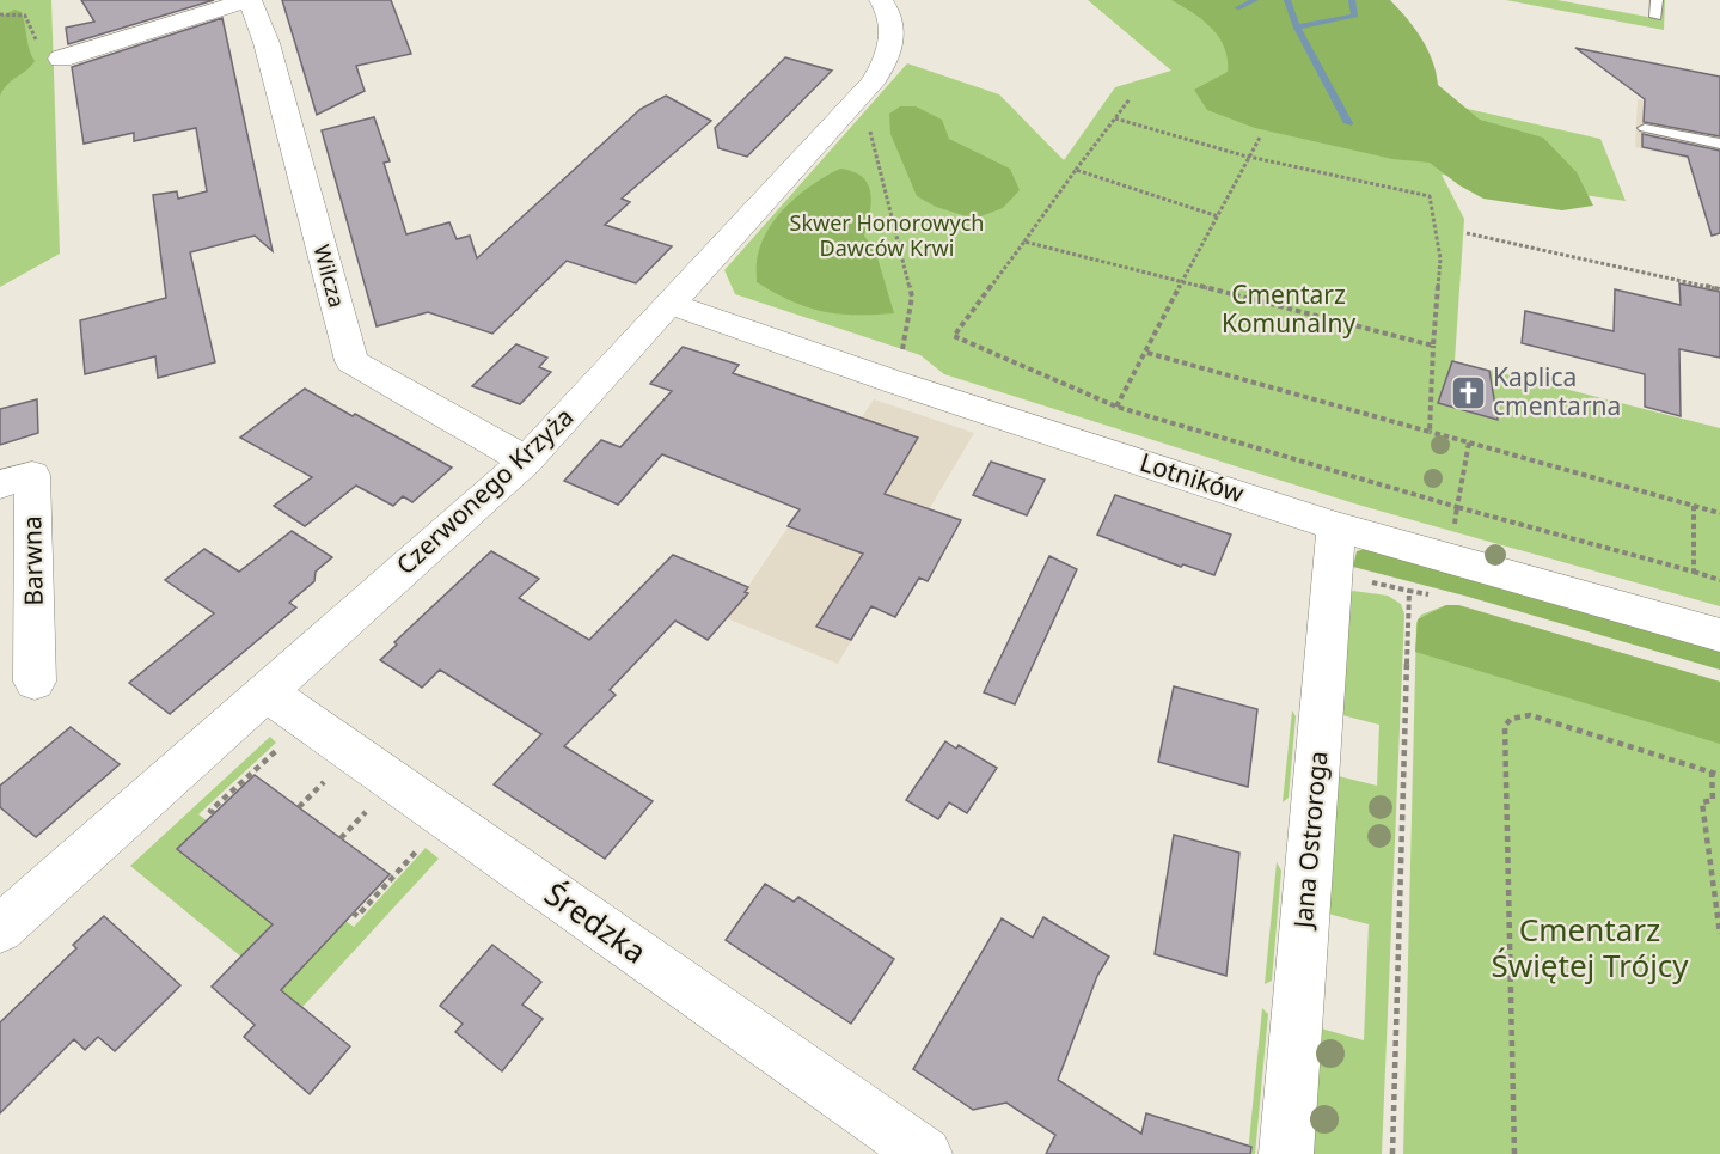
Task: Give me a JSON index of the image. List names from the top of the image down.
{
  "streets": {
    "street": [
      "Wilcza",
      "Lotników",
      "Czerwonego Krzyża",
      "Barwna",
      "Jana Ostroroga",
      "Średzka"
    ]
  },
  "crossings": [
    ["Wilcza", "Czerwonego Krzyża"],
    ["Lotników", "Czerwonego Krzyża"],
    ["Lotników", "Jana Ostroroga"],
    ["Czerwonego Krzyża", "Średzka"]
  ],
  "parks": ["Skwer Honorowych Dawców Krwi", "Cmentarz Komunalny", "Cmentarz Świętej Trójcy"],
  "places": {
    "church": ["Kaplica cmentarna"]
  }
}
